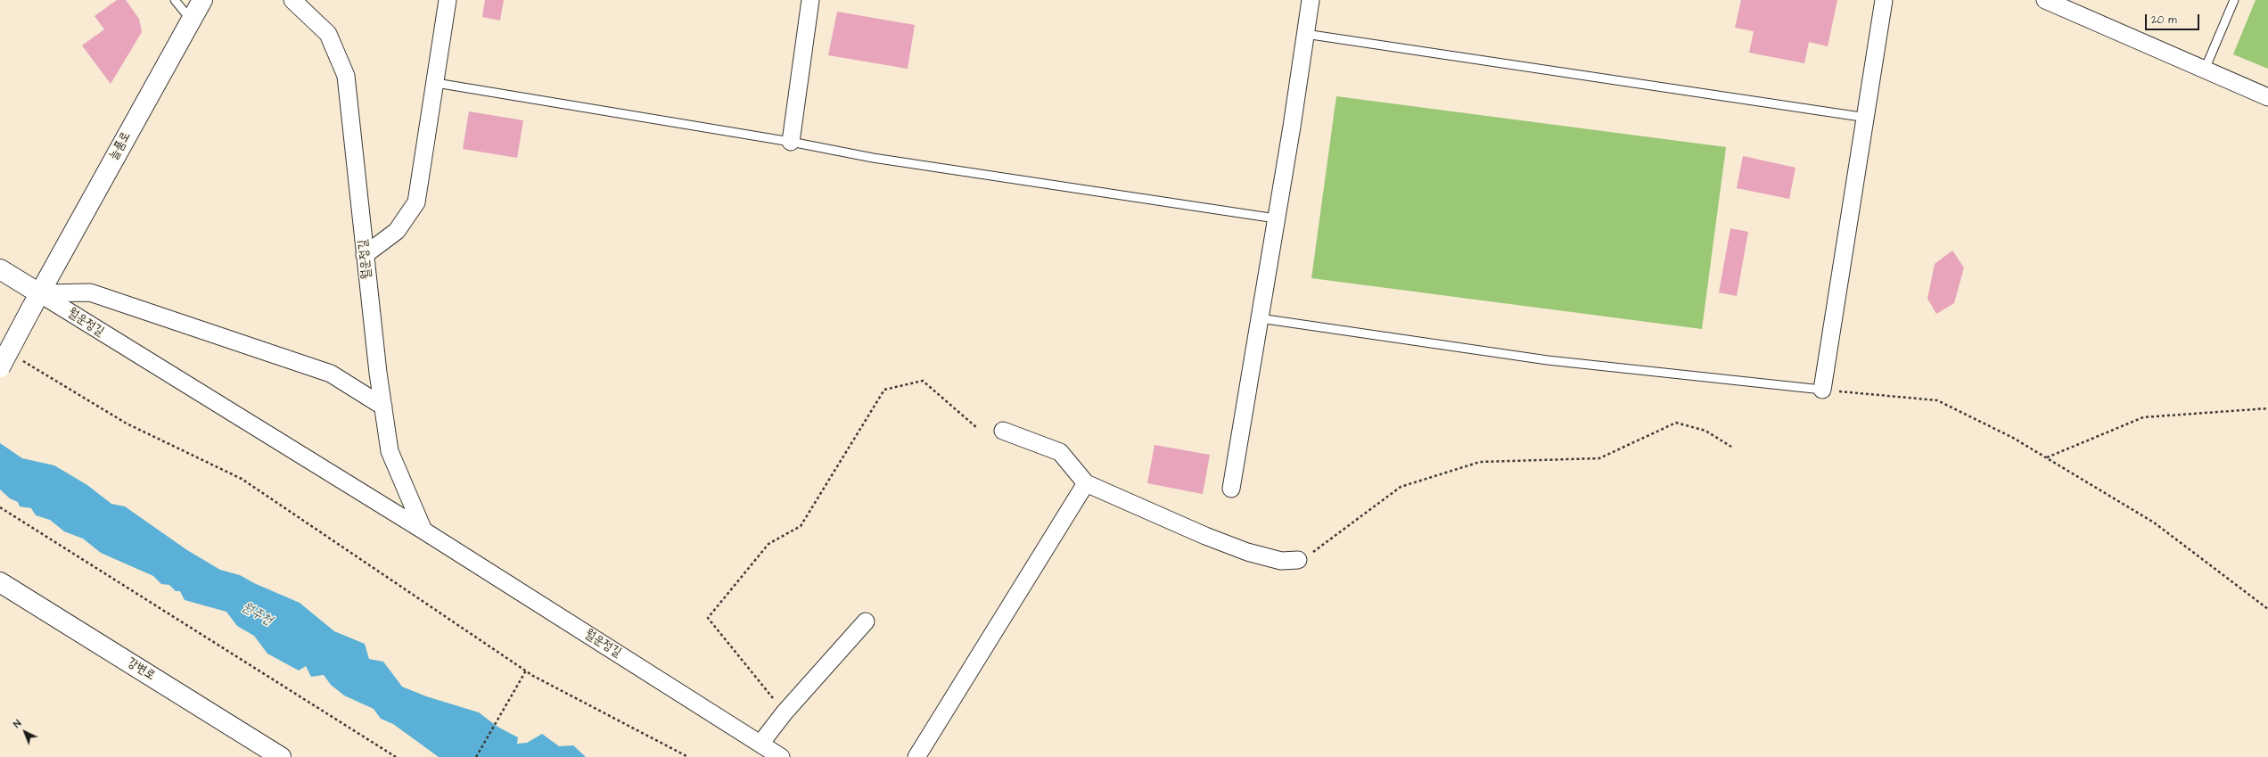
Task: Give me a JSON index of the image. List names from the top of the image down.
{
  "streets": {
    "street": ["늘품로", "월운정길", "강변로"]
  },
  "crossings": [
    ["늘품로", "월운정길"]
  ],
  "water": ["원주천"],
  "scale_bar": "20 m",
  "north": "top left"
}
